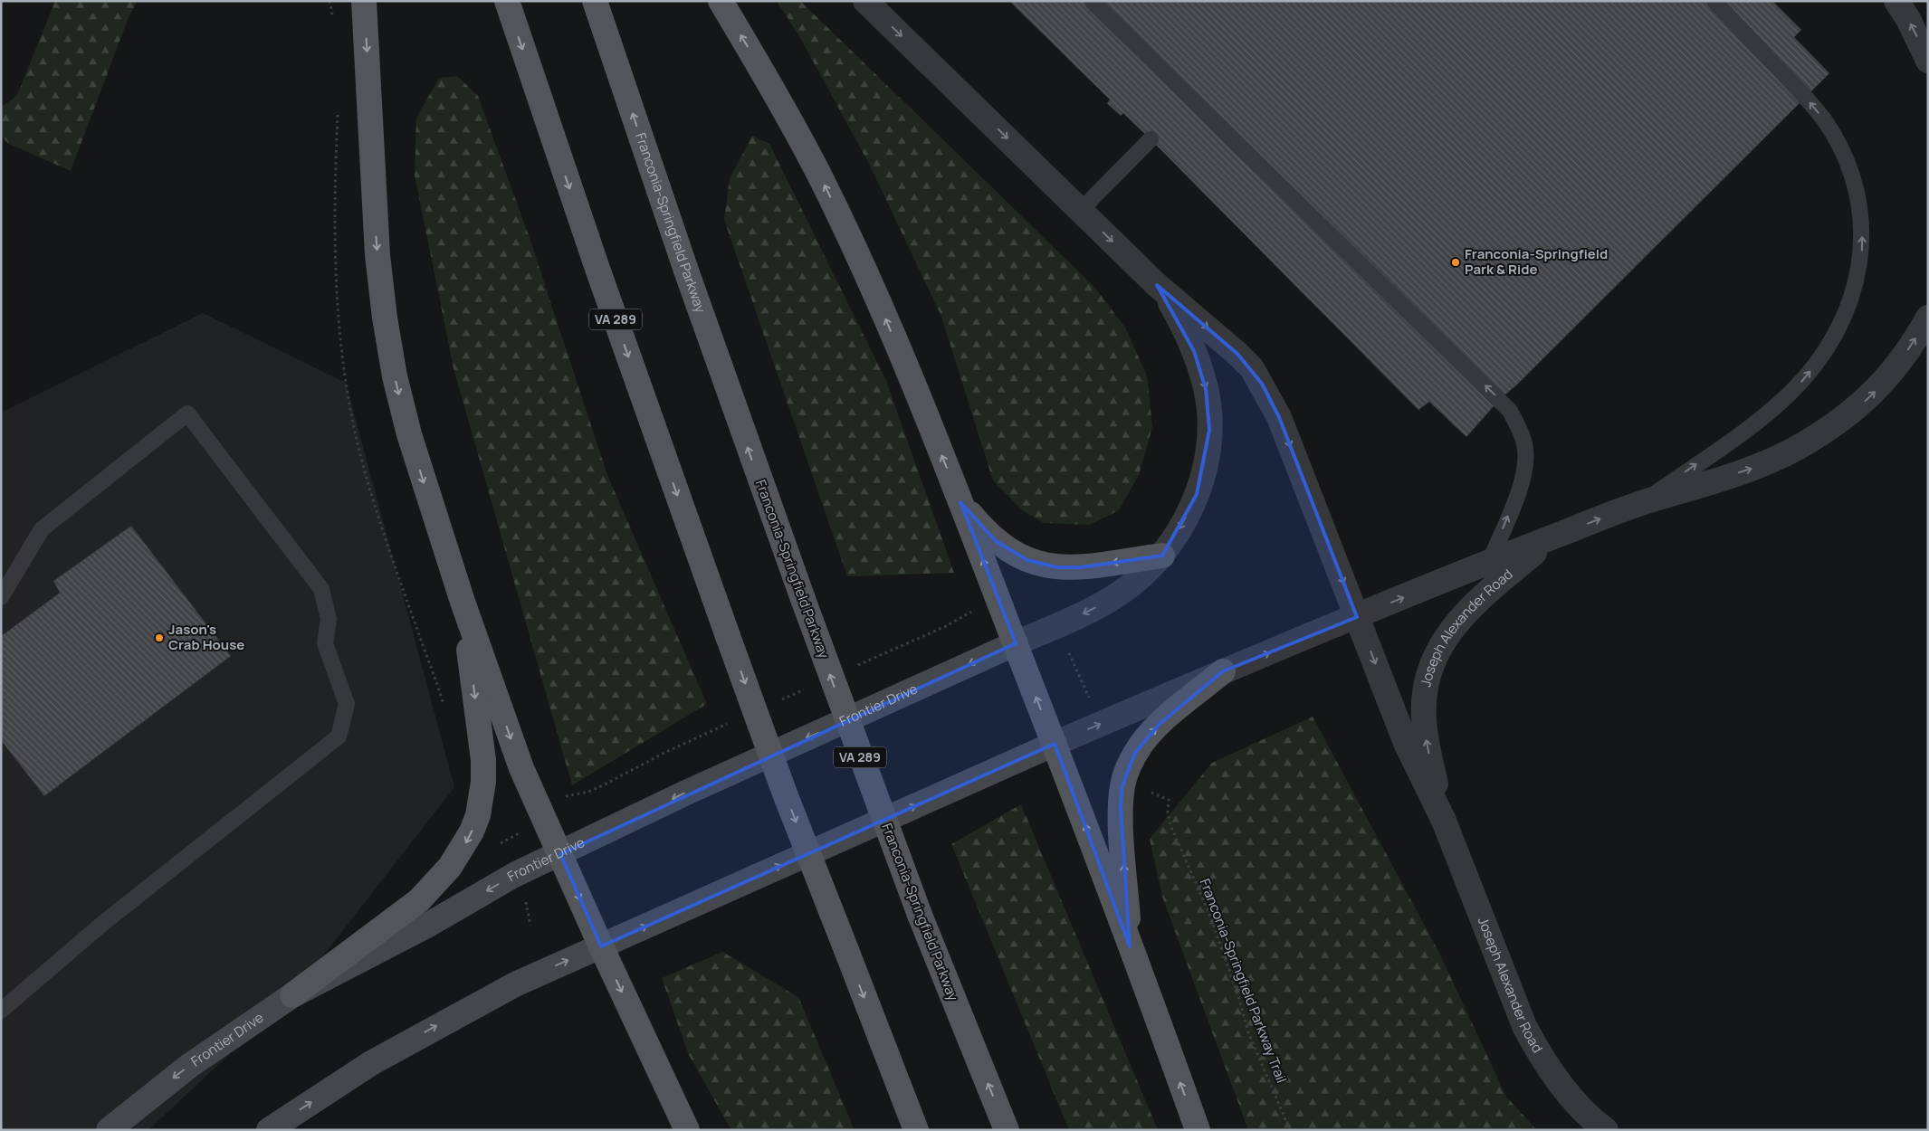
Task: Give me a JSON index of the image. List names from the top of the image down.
{
  "streets": {
    "main road": ["Franconia-Springfield Parkway", "VA 289", "Frontier Drive"],
    "street": ["Joseph Alexander Road"],
    "path": ["Franconia-Springfield Parkway Trail"]
  },
  "places": ["Franconia-Springfield Park & Ride", "Jason's Crab House"]
}
